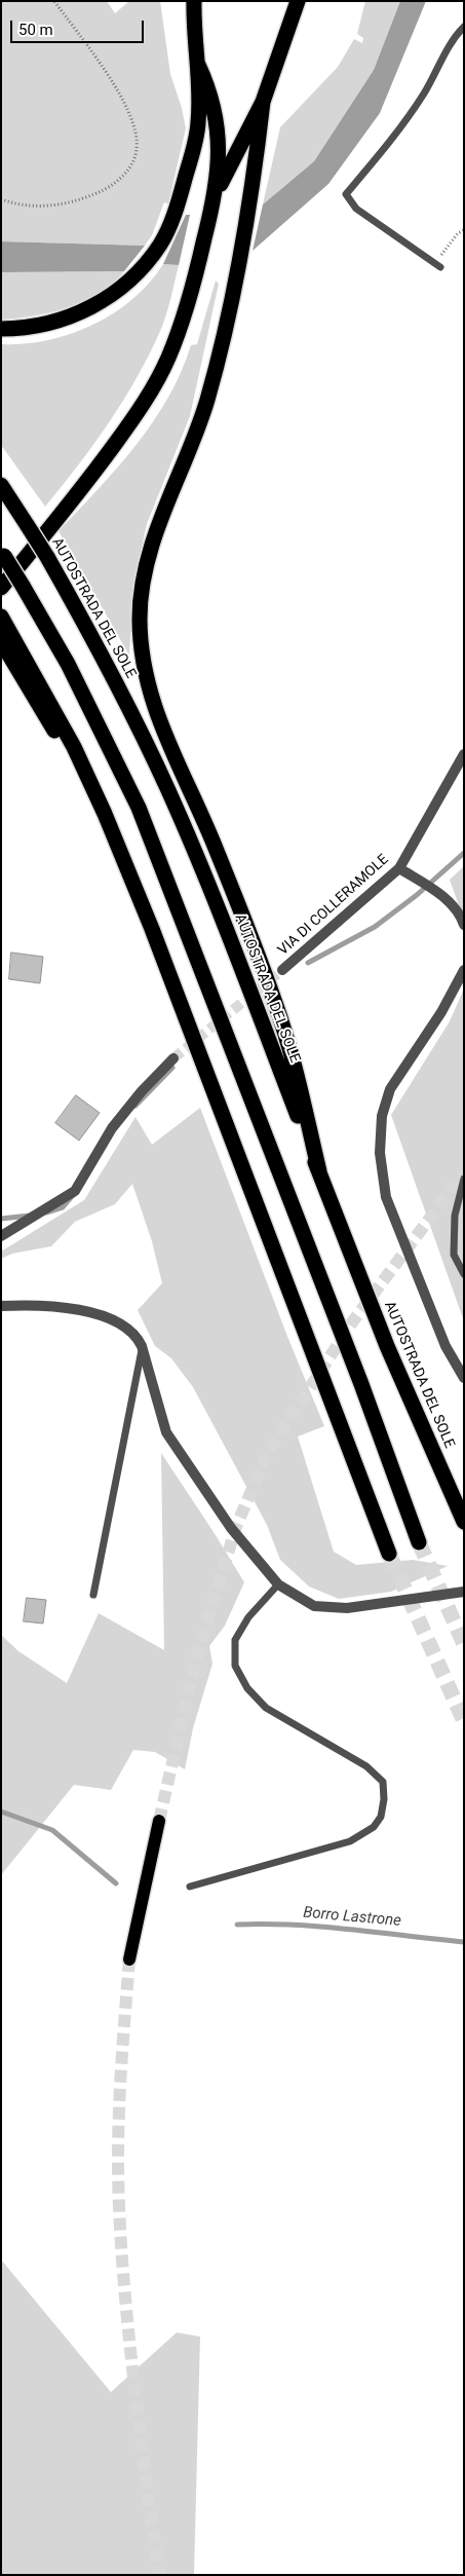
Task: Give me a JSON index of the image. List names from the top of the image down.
{
  "streets": {
    "highway": ["AUTOSTRADA DEL SOLE"],
    "street": ["VIA DI COLLERAMOLE"]
  },
  "water": ["Borro Lastrone"],
  "scale_bar": "50 m"
}
